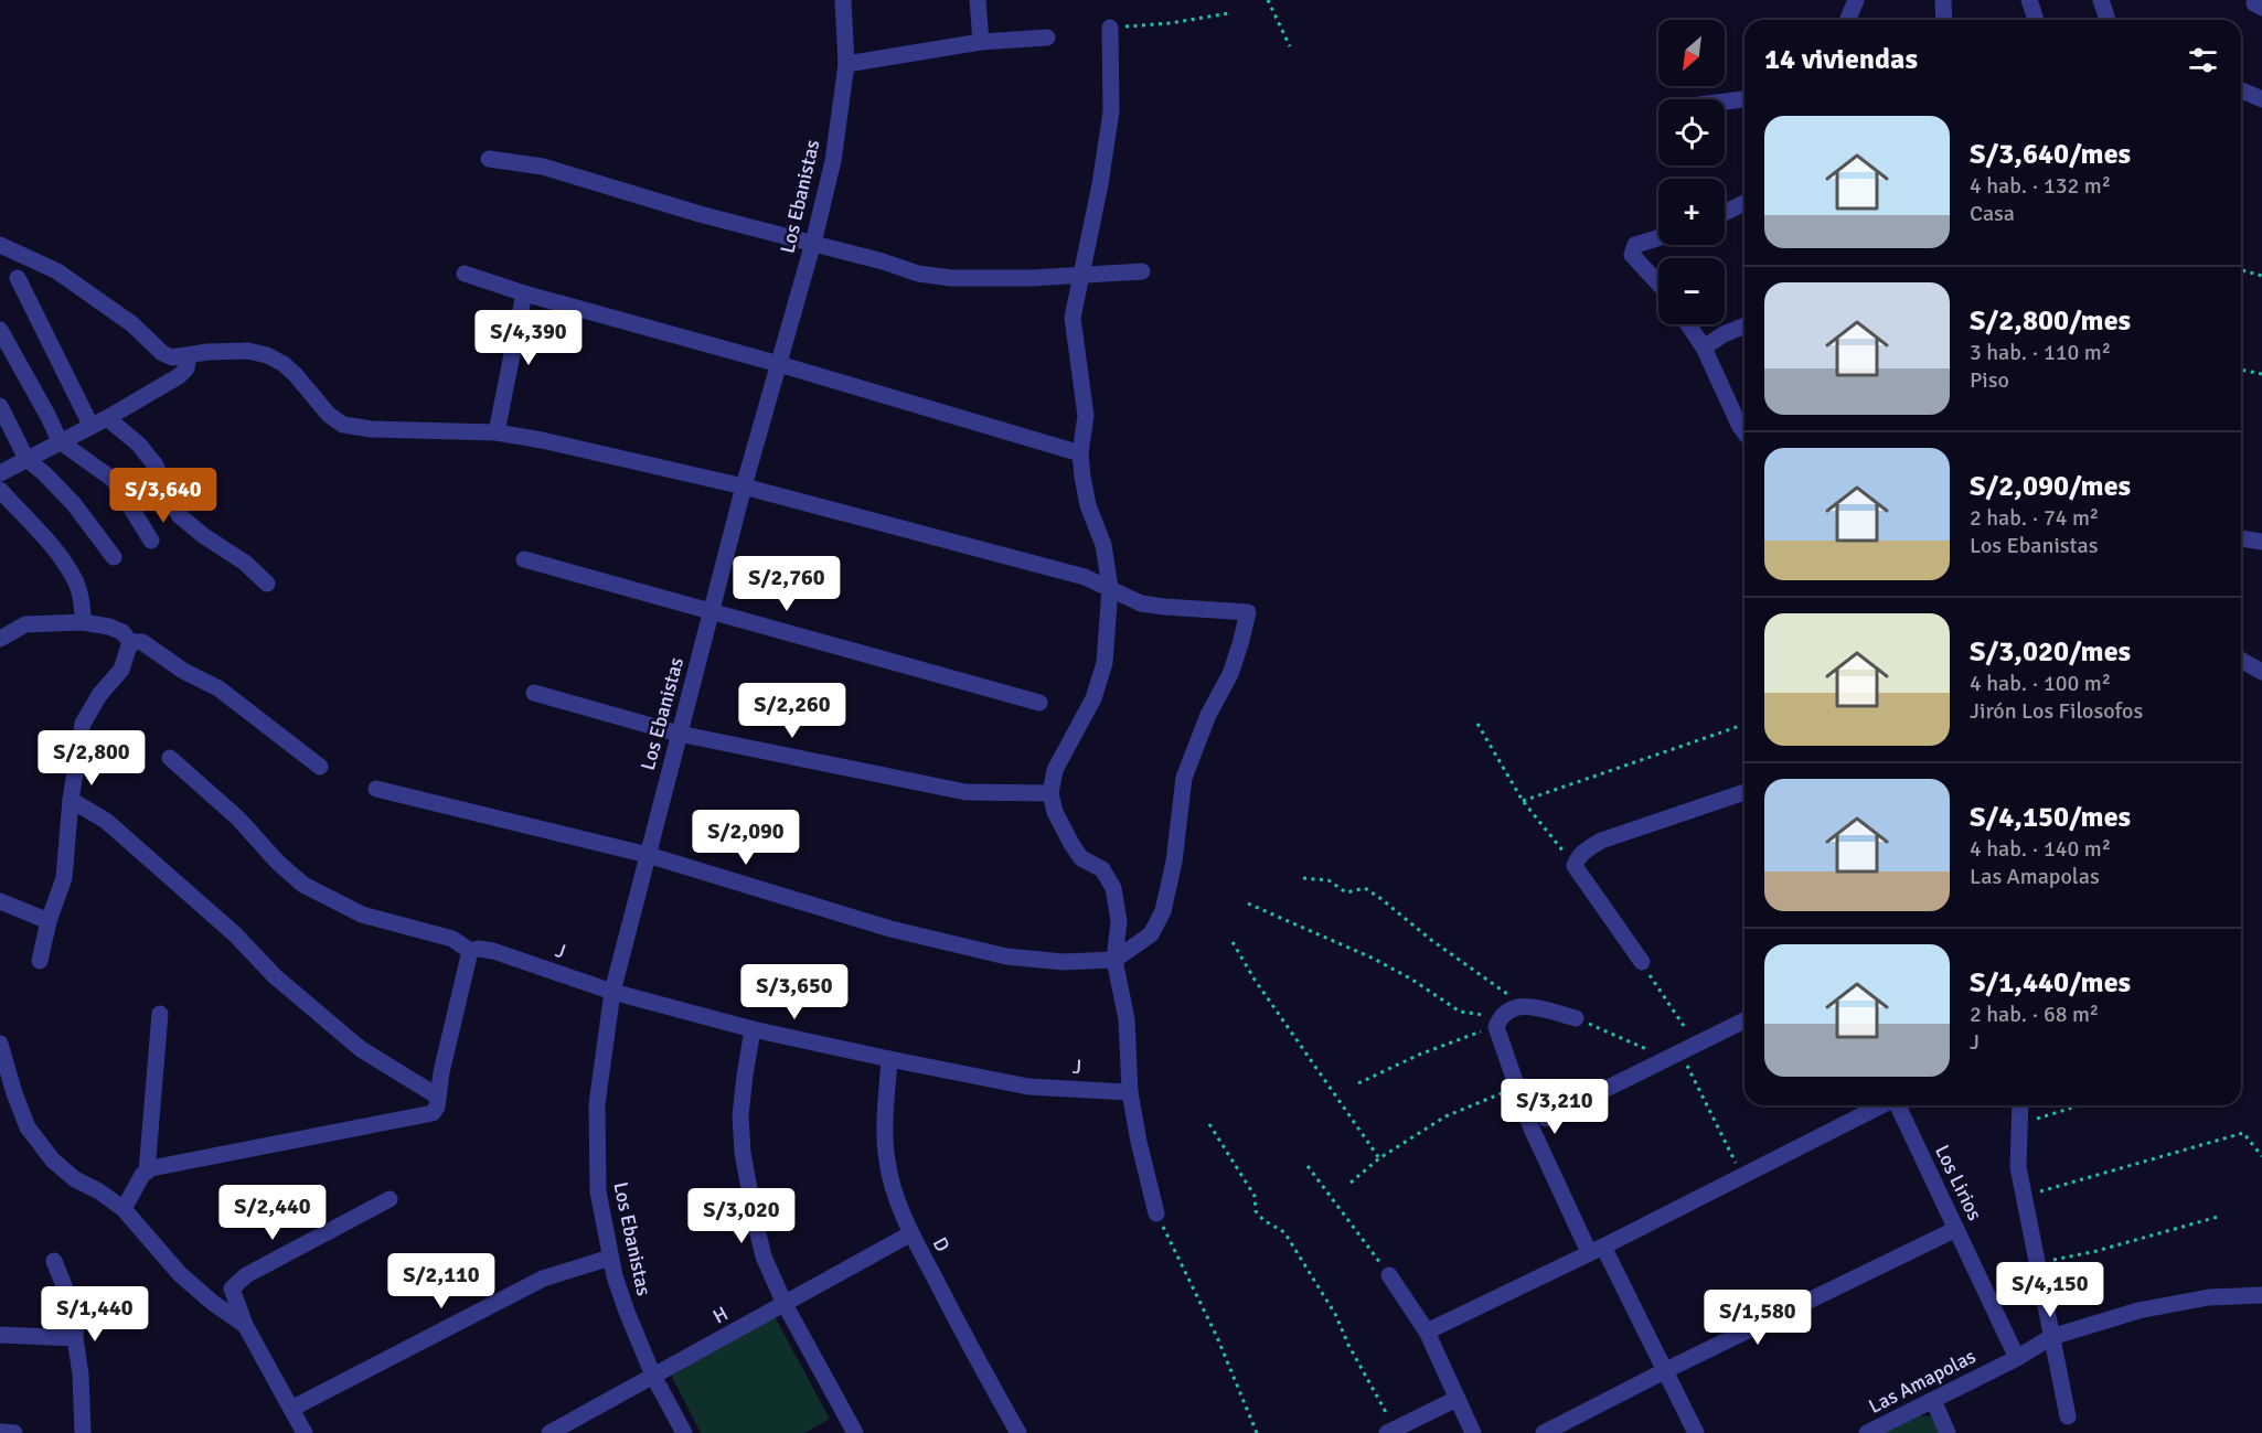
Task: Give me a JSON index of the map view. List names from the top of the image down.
{
  "streets": {
    "street": [
      "Los Ebanistas",
      "J",
      "Los Lirios",
      "D",
      "H",
      "Las Amapolas"
    ]
  },
  "crossings": [
    ["Los Ebanistas", "J"],
    ["Los Ebanistas", "H"],
    ["J", "D"],
    ["Los Lirios", "Las Amapolas"],
    ["D", "H"]
  ],
  "north": "bottom left",
  "page": {
    "map_buttons": ["+", "−"],
    "heading": "14 viviendas",
    "list": [
      {
        "name": "S/3,640/mes",
        "note": "4 hab. · 132 m² · Casa"
      },
      {
        "name": "S/2,800/mes",
        "note": "3 hab. · 110 m² · Piso"
      },
      {
        "name": "S/2,090/mes",
        "note": "2 hab. · 74 m² · Los Ebanistas"
      },
      {
        "name": "S/3,020/mes",
        "note": "4 hab. · 100 m² · Jirón Los Filosofos"
      },
      {
        "name": "S/4,150/mes",
        "note": "4 hab. · 140 m² · Las Amapolas"
      },
      {
        "name": "S/1,440/mes",
        "note": "2 hab. · 68 m² · J"
      }
    ],
    "price": [
      "S/4,390",
      "S/3,640",
      "S/2,760",
      "S/2,260",
      "S/2,800",
      "S/2,090",
      "S/3,650",
      "S/3,210",
      "S/2,440",
      "S/3,020",
      "S/2,110",
      "S/4,150",
      "S/1,440",
      "S/1,580"
    ]
  }
}
